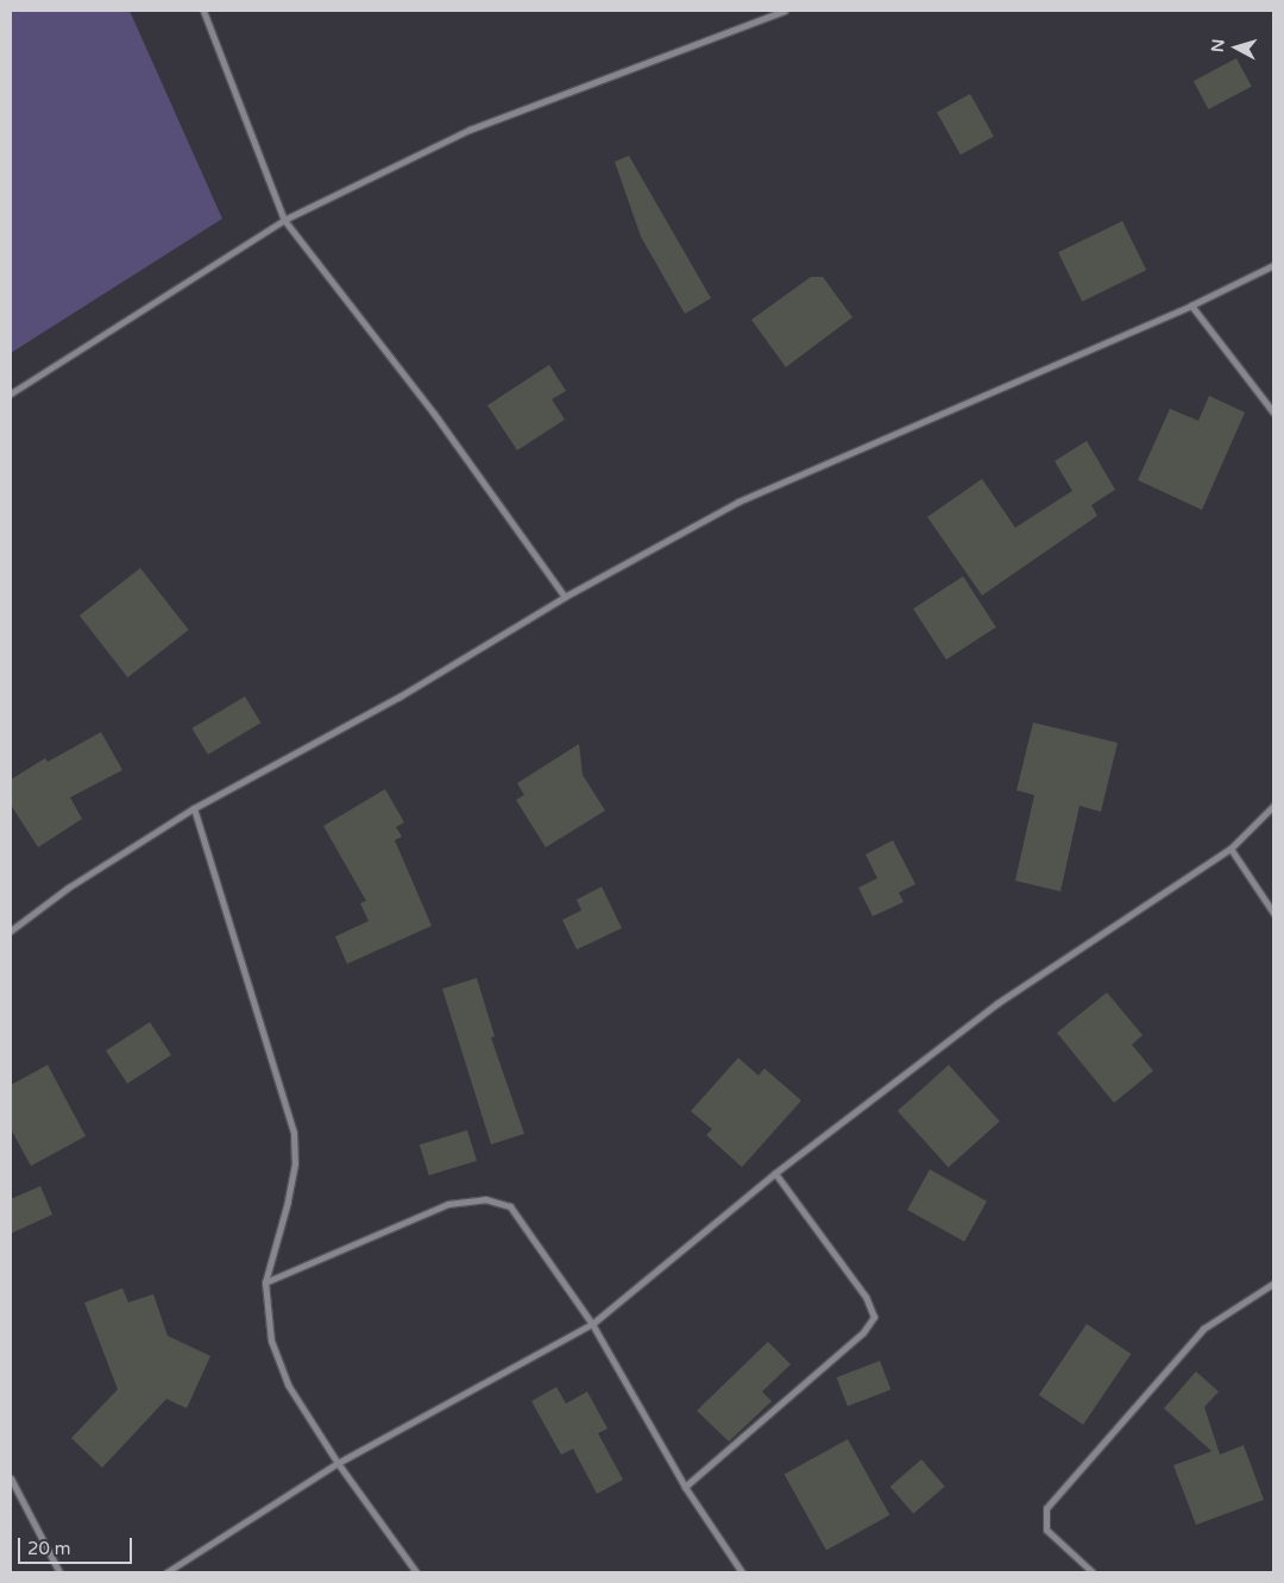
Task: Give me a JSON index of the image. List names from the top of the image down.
{
  "scale_bar": "20 m",
  "north": "left"
}
